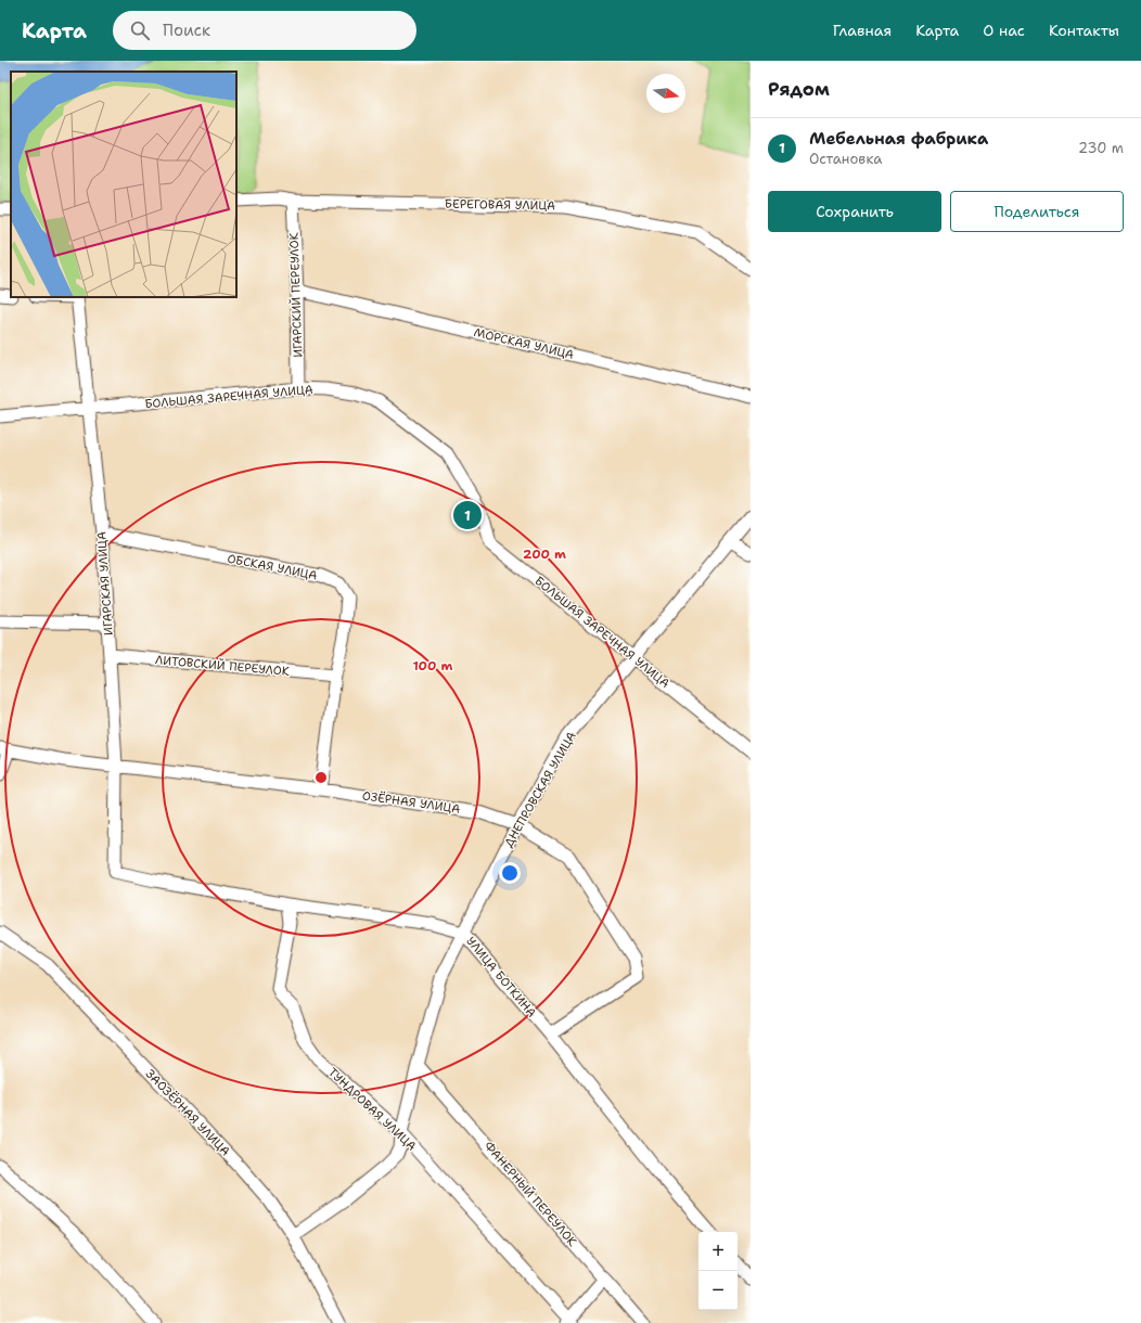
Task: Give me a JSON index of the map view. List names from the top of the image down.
{
  "streets": {
    "street": [
      "БЕРЕГОВАЯ УЛИЦА",
      "ИГАРСКИЙ ПЕРЕУЛОК",
      "МОРСКАЯ УЛИЦА",
      "БОЛЬШАЯ ЗАРЕЧНАЯ УЛИЦА",
      "ОБСКАЯ УЛИЦА",
      "ИГАРСКАЯ УЛИЦА",
      "ЛИТОВСКИЙ ПЕРЕУЛОК",
      "ДНЕПРОВСКАЯ УЛИЦА",
      "ОЗЁРНАЯ УЛИЦА",
      "УЛИЦА БОТКИНА",
      "ТУНДРОВАЯ УЛИЦА",
      "ЗАОЗЁРНАЯ УЛИЦА",
      "ФАНЕРНЫЙ ПЕРЕУЛОК"
    ]
  },
  "crossings": [
    ["БЕРЕГОВАЯ УЛИЦА", "ИГАРСКИЙ ПЕРЕУЛОК"],
    ["ИГАРСКИЙ ПЕРЕУЛОК", "МОРСКАЯ УЛИЦА"],
    ["ИГАРСКИЙ ПЕРЕУЛОК", "БОЛЬШАЯ ЗАРЕЧНАЯ УЛИЦА"],
    ["БОЛЬШАЯ ЗАРЕЧНАЯ УЛИЦА", "ИГАРСКАЯ УЛИЦА"],
    ["БОЛЬШАЯ ЗАРЕЧНАЯ УЛИЦА", "ДНЕПРОВСКАЯ УЛИЦА"],
    ["ОБСКАЯ УЛИЦА", "ИГАРСКАЯ УЛИЦА"],
    ["ОБСКАЯ УЛИЦА", "ЛИТОВСКИЙ ПЕРЕУЛОК"],
    ["ОБСКАЯ УЛИЦА", "ОЗЁРНАЯ УЛИЦА"],
    ["ИГАРСКАЯ УЛИЦА", "ЛИТОВСКИЙ ПЕРЕУЛОК"],
    ["ИГАРСКАЯ УЛИЦА", "ОЗЁРНАЯ УЛИЦА"],
    ["ИГАРСКАЯ УЛИЦА", "УЛИЦА БОТКИНА"],
    ["ДНЕПРОВСКАЯ УЛИЦА", "ОЗЁРНАЯ УЛИЦА"],
    ["ДНЕПРОВСКАЯ УЛИЦА", "УЛИЦА БОТКИНА"],
    ["ДНЕПРОВСКАЯ УЛИЦА", "ТУНДРОВАЯ УЛИЦА"],
    ["ДНЕПРОВСКАЯ УЛИЦА", "ЗАОЗЁРНАЯ УЛИЦА"],
    ["ДНЕПРОВСКАЯ УЛИЦА", "ФАНЕРНЫЙ ПЕРЕУЛОК"],
    ["ОЗЁРНАЯ УЛИЦА", "УЛИЦА БОТКИНА"],
    ["УЛИЦА БОТКИНА", "ТУНДРОВАЯ УЛИЦА"]
  ],
  "north": "right",
  "page": {
    "header": "Карта",
    "search": "Поиск",
    "nav": [
      "Главная",
      "Карта",
      "О нас",
      "Контакты"
    ],
    "heading": "Рядом",
    "list": [
      {
        "mark": "1",
        "name": "Мебельная фабрика",
        "note": "Остановка",
        "value": "230 m"
      }
    ],
    "buttons": ["Сохранить", "Поделиться"],
    "pins": "1",
    "map_buttons": ["+", "−"]
  },
  "rings": ["200 m", "100 m"]
}
